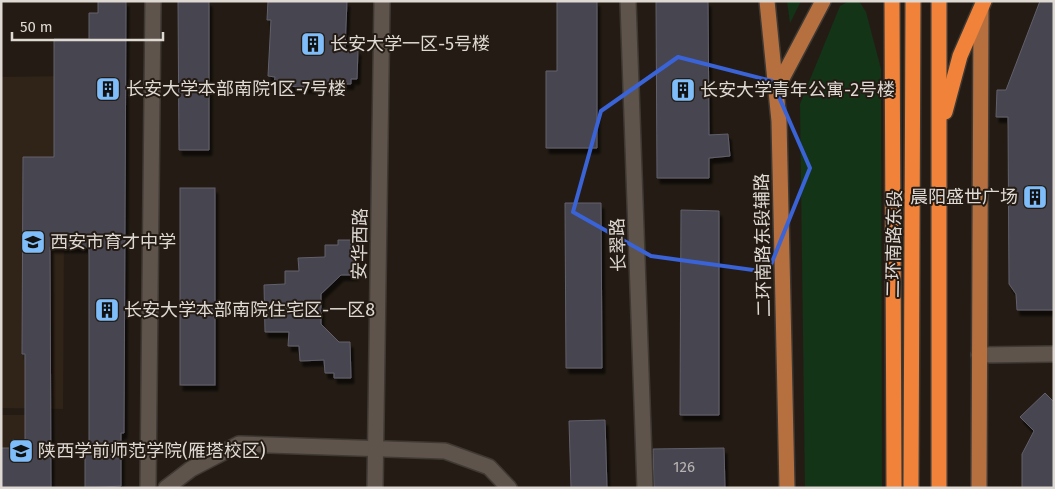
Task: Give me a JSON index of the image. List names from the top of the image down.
{
  "streets": {
    "highway": ["二环南路东段"],
    "main road": ["二环南路东段辅路"],
    "street": ["安华西路", "长翠路"]
  },
  "places": {
    "building": [
      "长安大学一区-5号楼",
      "长安大学本部南院1区-7号楼",
      "长安大学青年公寓-2号楼",
      "晨阳盛世广场",
      "长安大学本部南院住宅区-一区8"
    ],
    "school or university": ["西安市育才中学", "陕西学前师范学院(雁塔校区)"]
  },
  "house_numbers": ["126"],
  "scale_bar": "50 m"
}
